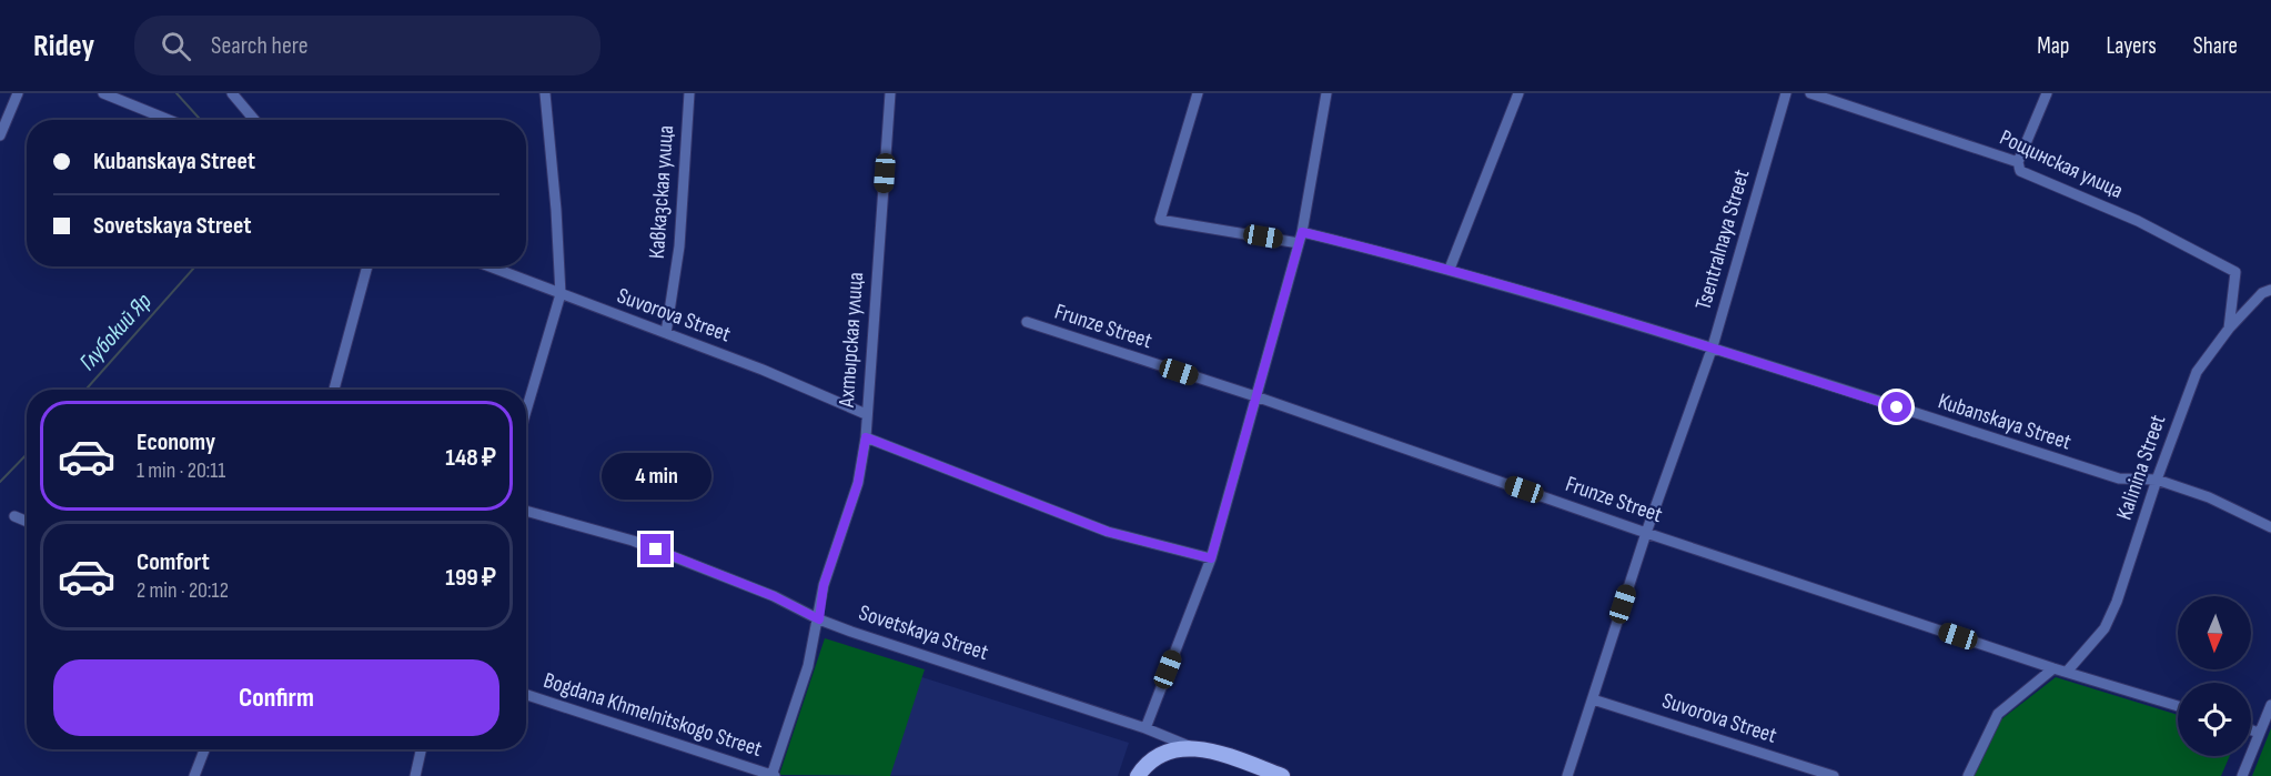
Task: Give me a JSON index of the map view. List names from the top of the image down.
{
  "streets": {
    "highway": ["Sovetskaya Street"],
    "street": [
      "Рощинская улица",
      "Кавказская улица",
      "Tsentralnaya Street",
      "Suvorova Street",
      "Frunze Street",
      "Ахтырская улица",
      "Kubanskaya Street",
      "Kalinina Street",
      "Bogdana Khmelnitskogo Street"
    ]
  },
  "crossings": [
    ["Рощинская улица", "Kalinina Street"],
    ["Кавказская улица", "Suvorova Street"],
    ["Tsentralnaya Street", "Suvorova Street"],
    ["Tsentralnaya Street", "Frunze Street"],
    ["Tsentralnaya Street", "Kubanskaya Street"],
    ["Suvorova Street", "Ахтырская улица"],
    ["Frunze Street", "Kalinina Street"],
    ["Ахтырская улица", "Sovetskaya Street"],
    ["Ахтырская улица", "Bogdana Khmelnitskogo Street"],
    ["Kubanskaya Street", "Kalinina Street"]
  ],
  "water": ["Глубокий Яр"],
  "north": "bottom",
  "page": {
    "header": "Ridey",
    "search": "Search here",
    "nav": ["Map", "Layers", "Share"],
    "banner": ["Kubanskaya Street", "Sovetskaya Street"],
    "list": [
      {
        "name": "Economy",
        "note": "1 min · 20:11",
        "value": "148 ₽"
      },
      {
        "name": "Comfort",
        "note": "2 min · 20:12",
        "value": "199 ₽"
      }
    ],
    "bubble": "4 min",
    "buttons": "Confirm"
  }
}
